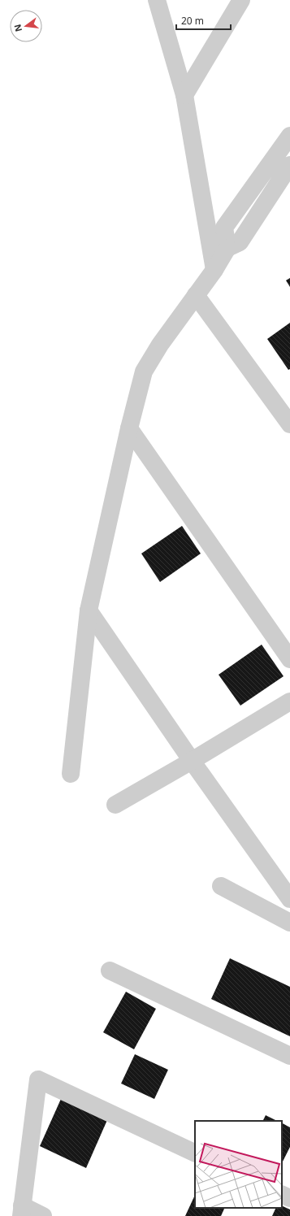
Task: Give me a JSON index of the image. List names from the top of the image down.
{
  "scale_bar": "20 m",
  "north": "left"
}
